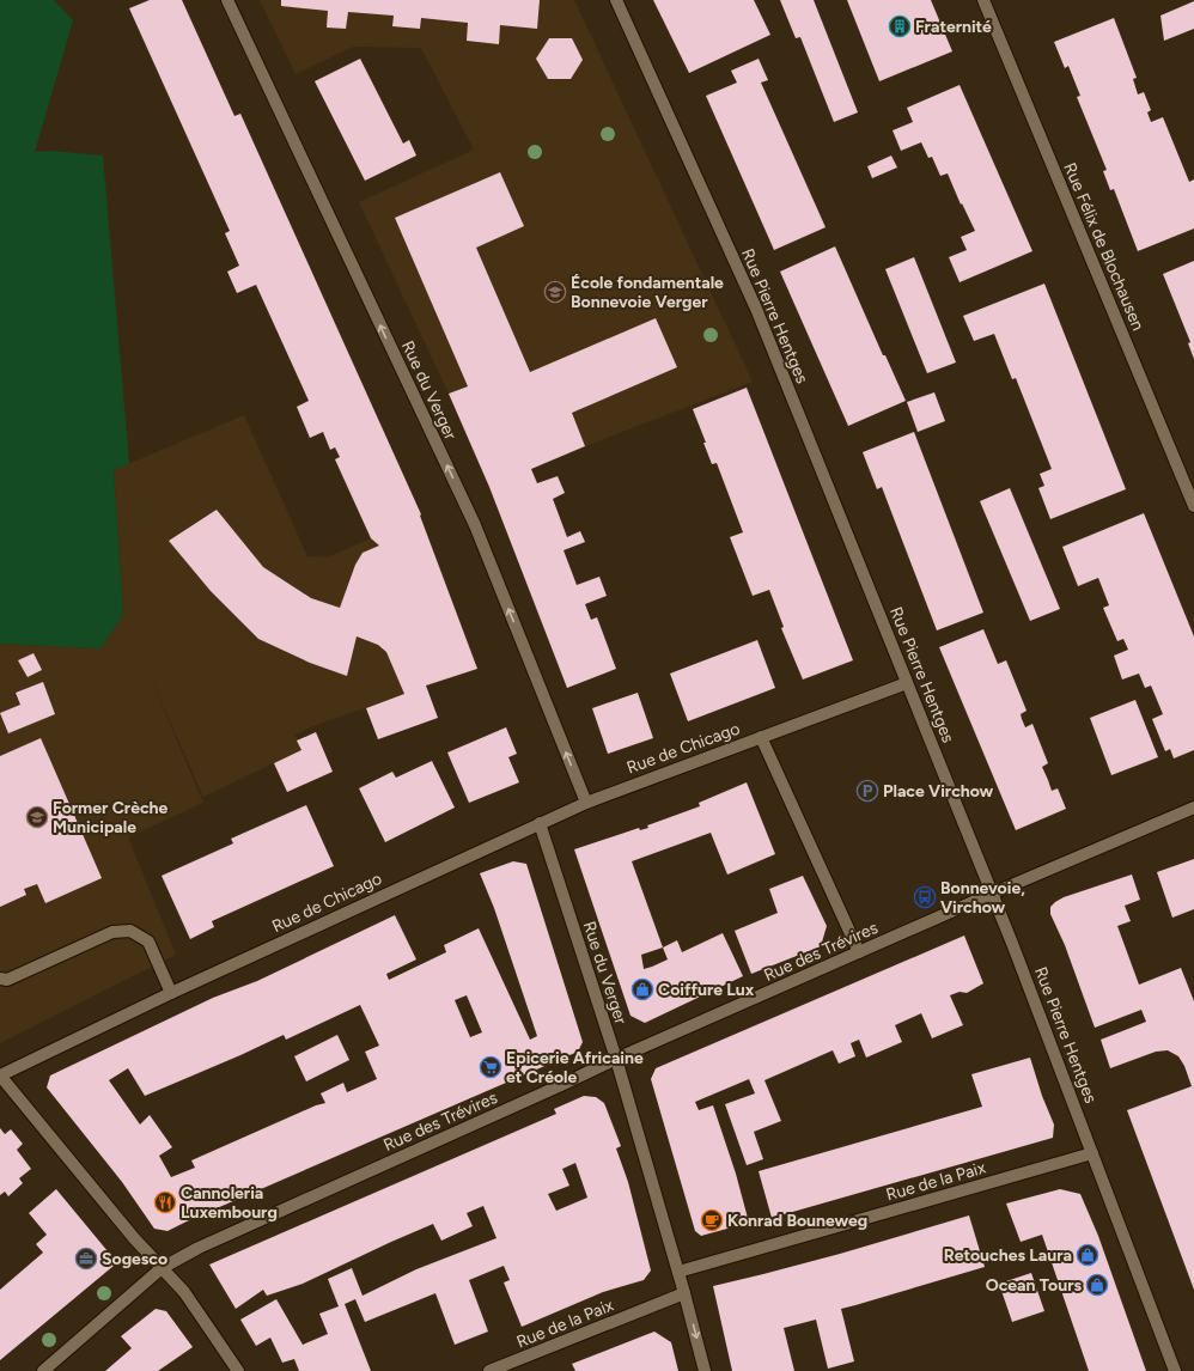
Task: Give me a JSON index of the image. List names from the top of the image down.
{
  "streets": {
    "street": [
      "Rue Félix de Blochausen",
      "Rue Pierre Hentges",
      "Rue du Verger",
      "Rue de Chicago",
      "Rue des Trévires",
      "Rue de la Paix"
    ]
  },
  "crossings": [
    ["Rue Pierre Hentges", "Rue de Chicago"],
    ["Rue Pierre Hentges", "Rue des Trévires"],
    ["Rue Pierre Hentges", "Rue de la Paix"],
    ["Rue du Verger", "Rue de Chicago"],
    ["Rue du Verger", "Rue des Trévires"],
    ["Rue du Verger", "Rue de la Paix"],
    ["Rue de Chicago", "Rue des Trévires"]
  ],
  "one_way": ["Rue du Verger"],
  "places": {
    "building": ["Fraternité"],
    "school or university": ["École fondamentale Bonnevoie Verger", "Former Crèche Municipale"],
    "parking": ["Place Virchow"],
    "bus stop": ["Bonnevoie, Virchow"],
    "shop": ["Coiffure Lux", "Retouches Laura", "Ocean Tours"],
    "supermarket": ["Epicerie Africaine et Créole"],
    "restaurant": ["Cannoleria Luxembourg"],
    "cafe": ["Konrad Bouneweg"],
    "office": ["Sogesco"]
  }
}
